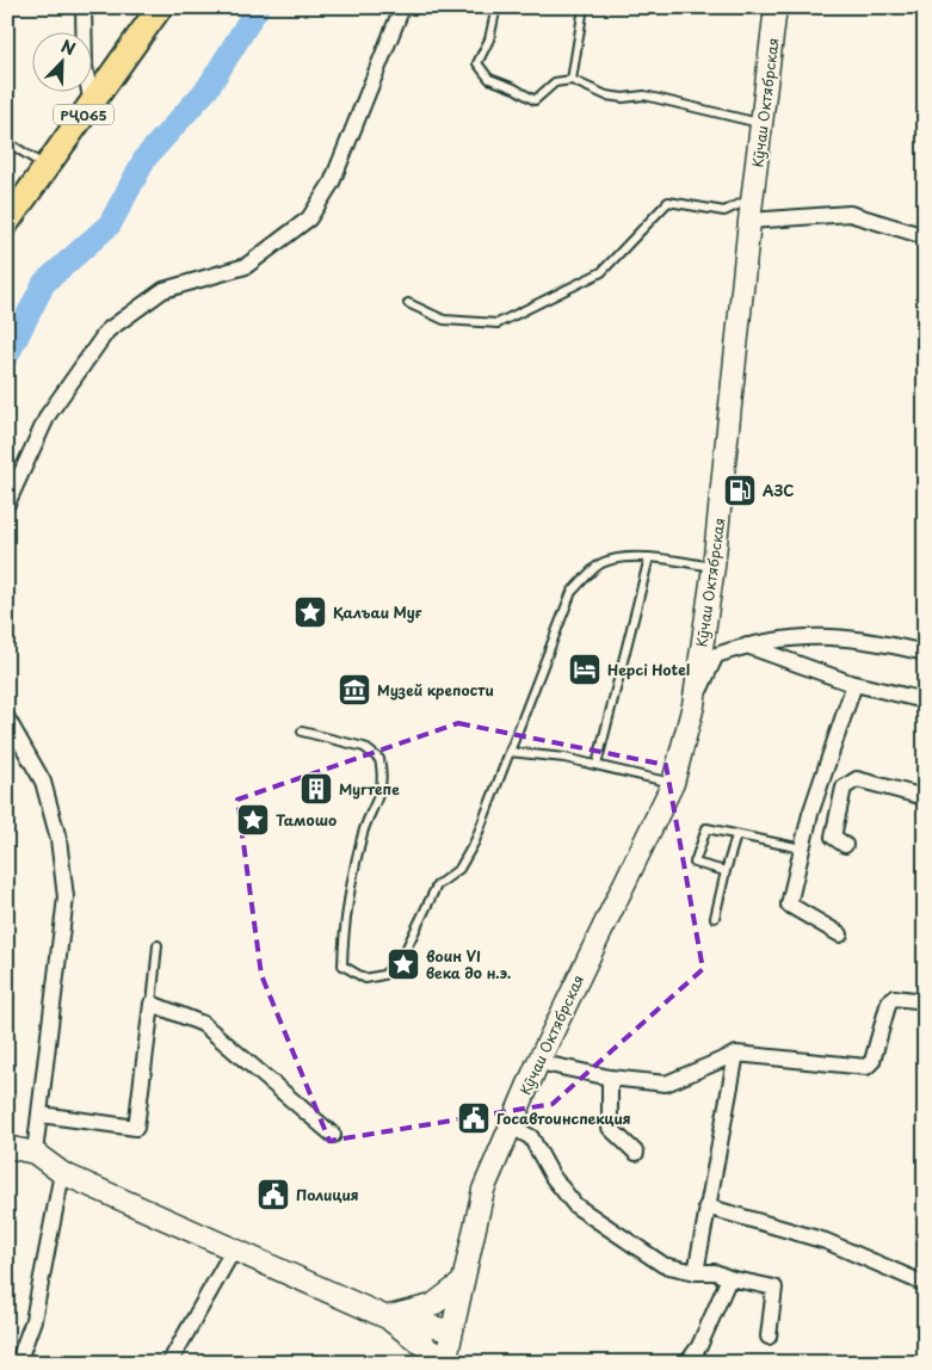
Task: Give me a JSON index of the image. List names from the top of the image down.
{
  "streets": {
    "main road": ["Кӯчаи Октябрская", "РҶ065"]
  },
  "places": {
    "fuel station": ["АЗС"],
    "place": ["Қалъаи Муғ", "Тамошо", "воин VI века до н.э."],
    "hotel": ["Hepci Hotel"],
    "museum": ["Музей крепости"],
    "building": ["Мугтепе"],
    "public building": ["Госавтоинспекция", "Полиция"]
  },
  "north": "top right"
}
